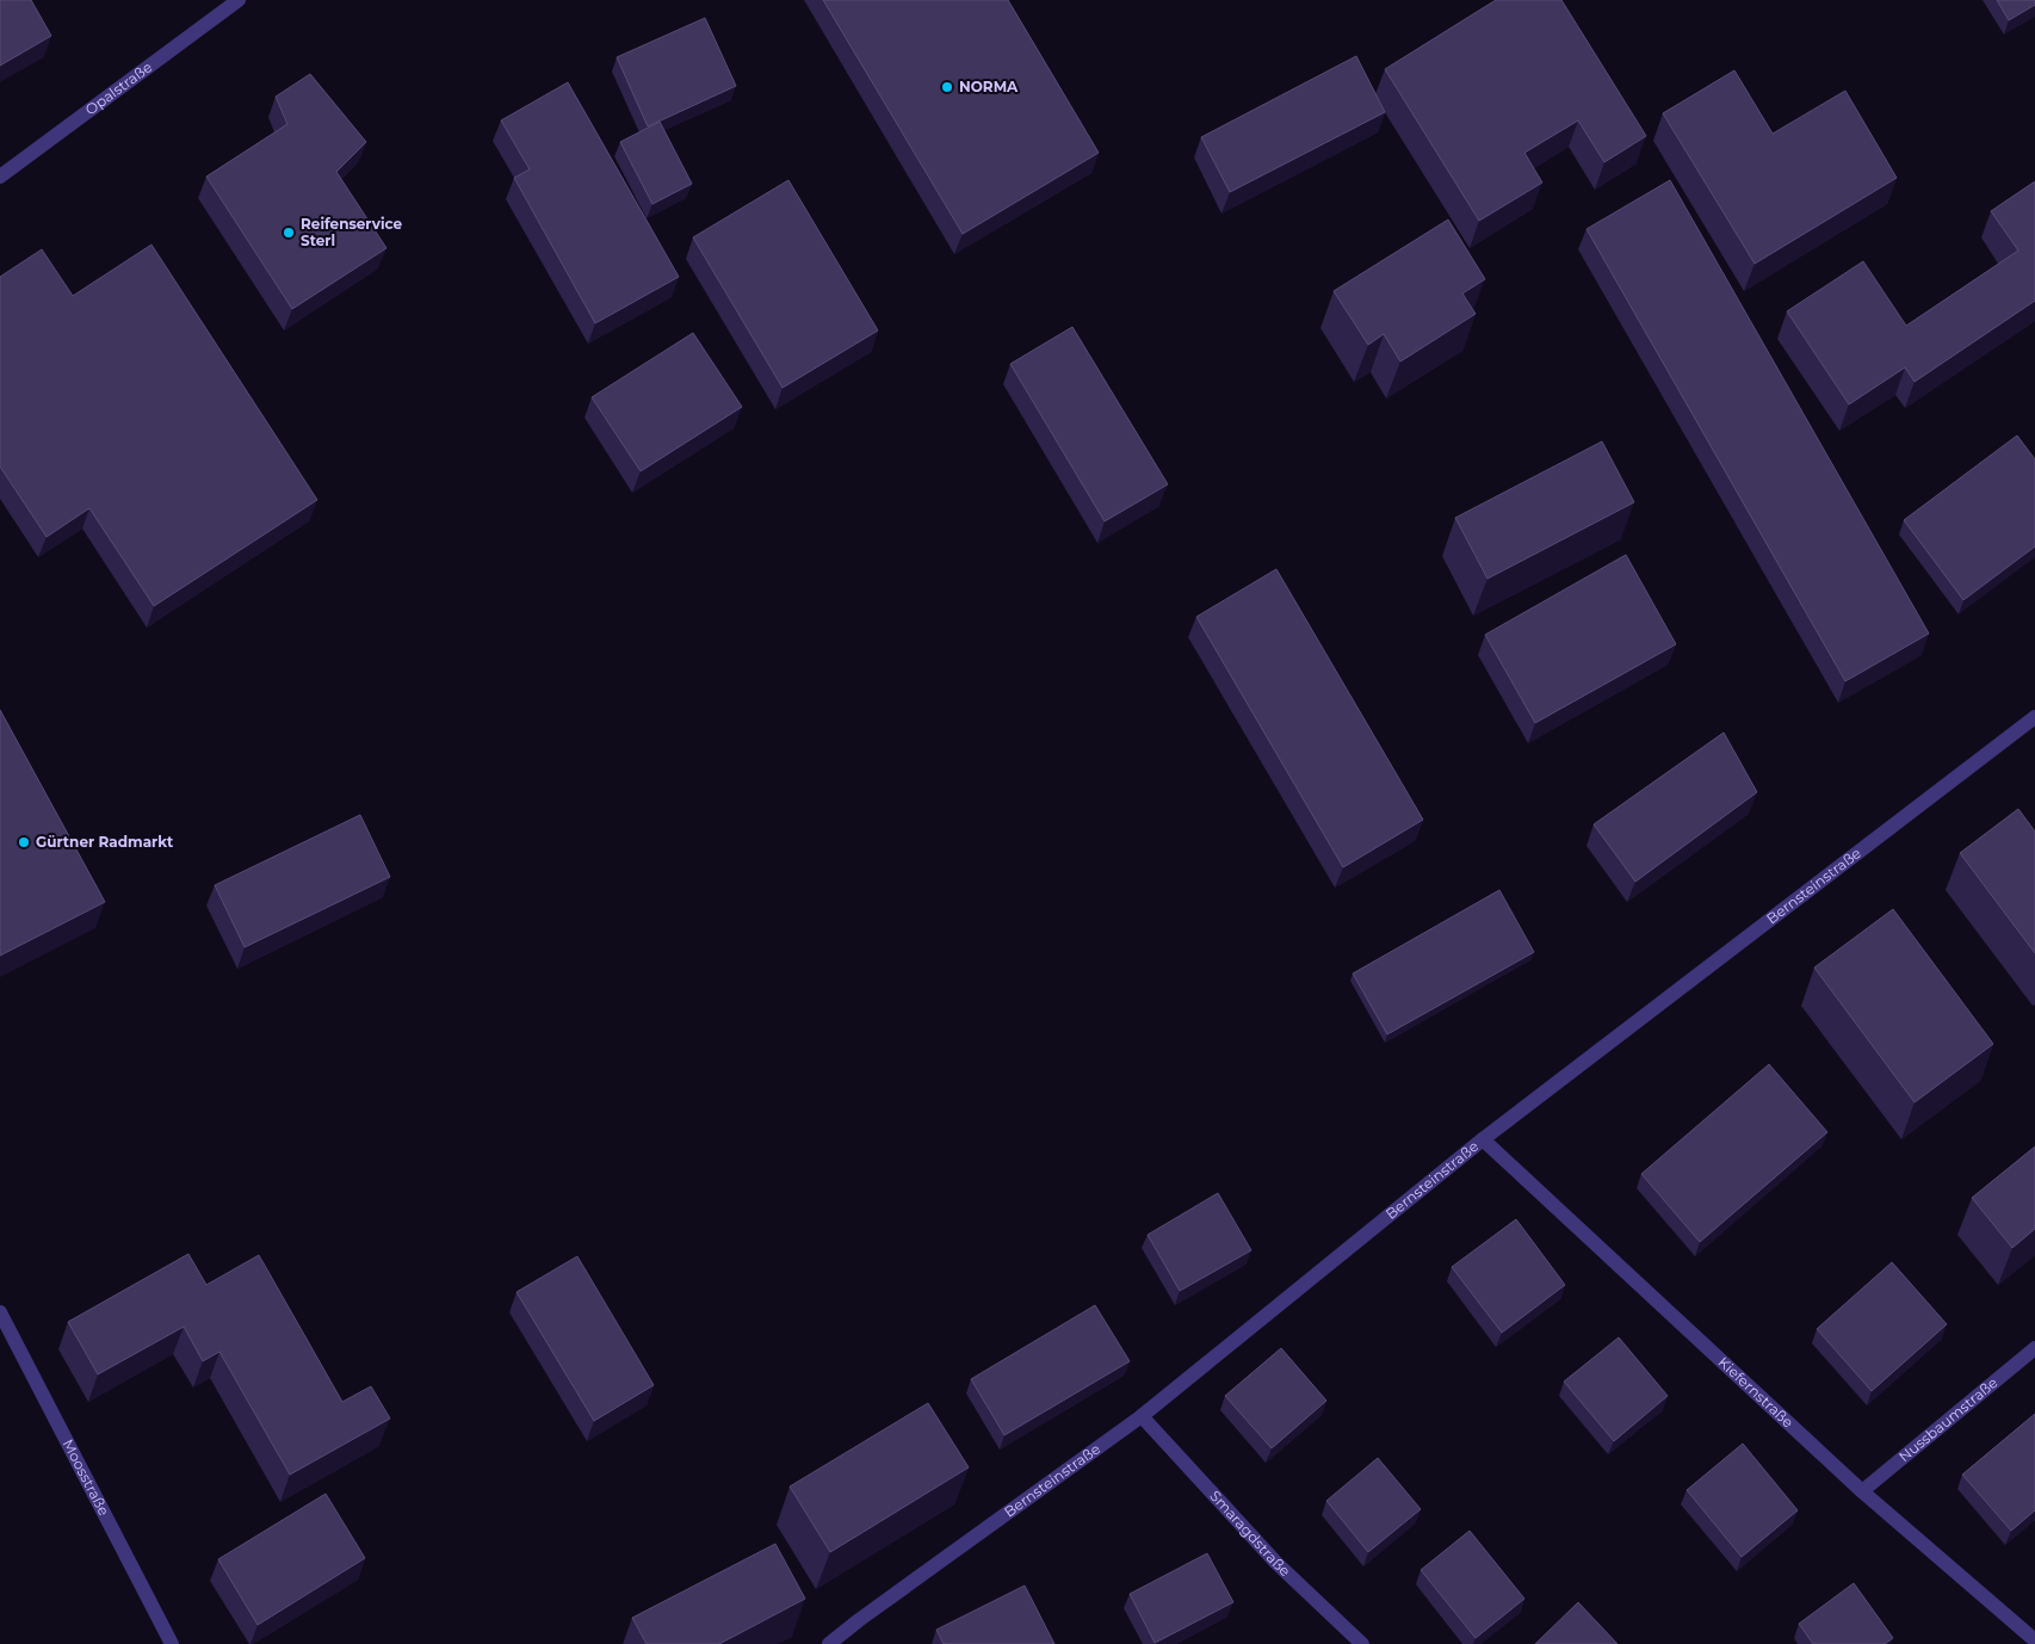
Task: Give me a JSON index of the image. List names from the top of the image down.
{
  "streets": {
    "street": [
      "Opalstraße",
      "Bernsteinstraße",
      "Kiefernstraße",
      "Nussbaumstraße",
      "Moosstraße",
      "Smaragdstraße"
    ]
  },
  "crossings": [
    ["Bernsteinstraße", "Kiefernstraße"],
    ["Bernsteinstraße", "Smaragdstraße"],
    ["Kiefernstraße", "Nussbaumstraße"]
  ],
  "places": ["NORMA", "Reifenservice Sterl", "Gürtner Radmarkt"]
}
